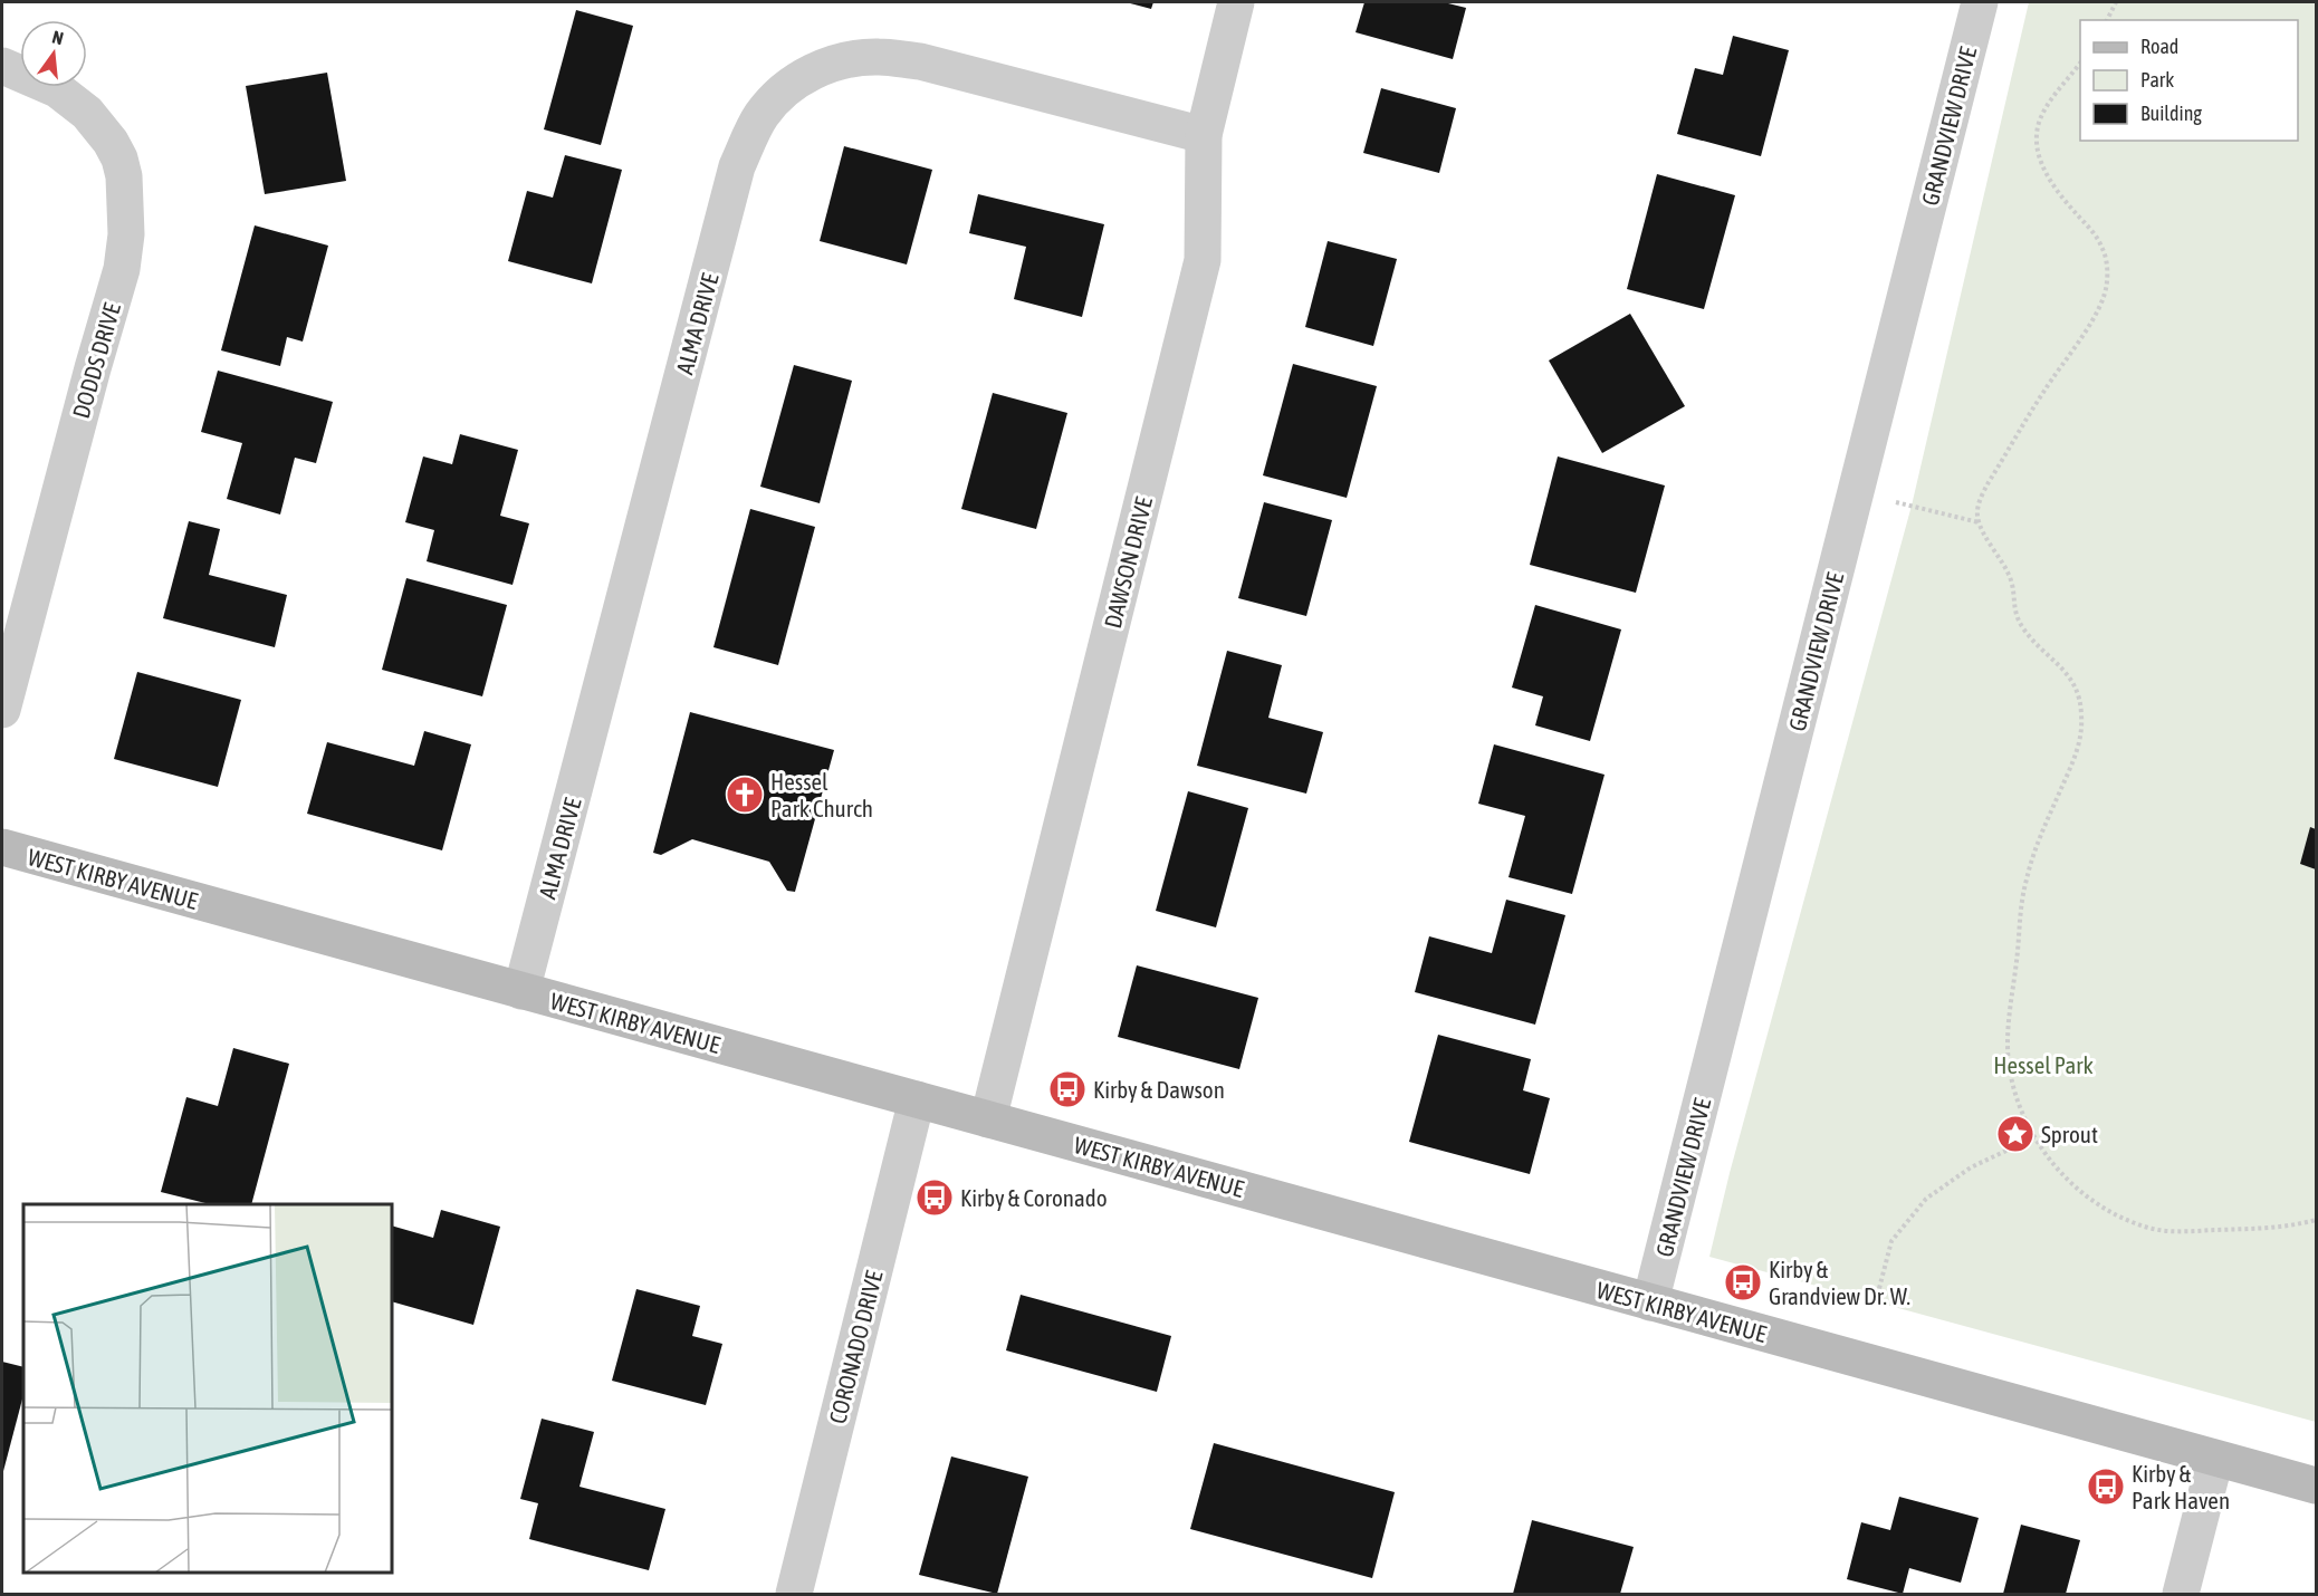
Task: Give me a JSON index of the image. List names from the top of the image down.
{
  "streets": {
    "main road": ["WEST KIRBY AVENUE"],
    "street": [
      "GRANDVIEW DRIVE",
      "ALMA DRIVE",
      "DODDS DRIVE",
      "DAWSON DRIVE",
      "CORONADO DRIVE"
    ]
  },
  "crossings": [
    ["GRANDVIEW DRIVE", "WEST KIRBY AVENUE"],
    ["ALMA DRIVE", "DAWSON DRIVE"],
    ["ALMA DRIVE", "WEST KIRBY AVENUE"],
    ["DAWSON DRIVE", "WEST KIRBY AVENUE"],
    ["WEST KIRBY AVENUE", "CORONADO DRIVE"]
  ],
  "parks": ["Hessel Park"],
  "places": {
    "church": ["Hessel Park Church"],
    "bus stop": [
      "Kirby & Dawson",
      "Kirby & Coronado",
      "Kirby & Grandview Dr. W.",
      "Kirby & Park Haven"
    ],
    "place": ["Sprout"]
  },
  "legend": ["Road", "Park", "Building"],
  "north": "top"
}
